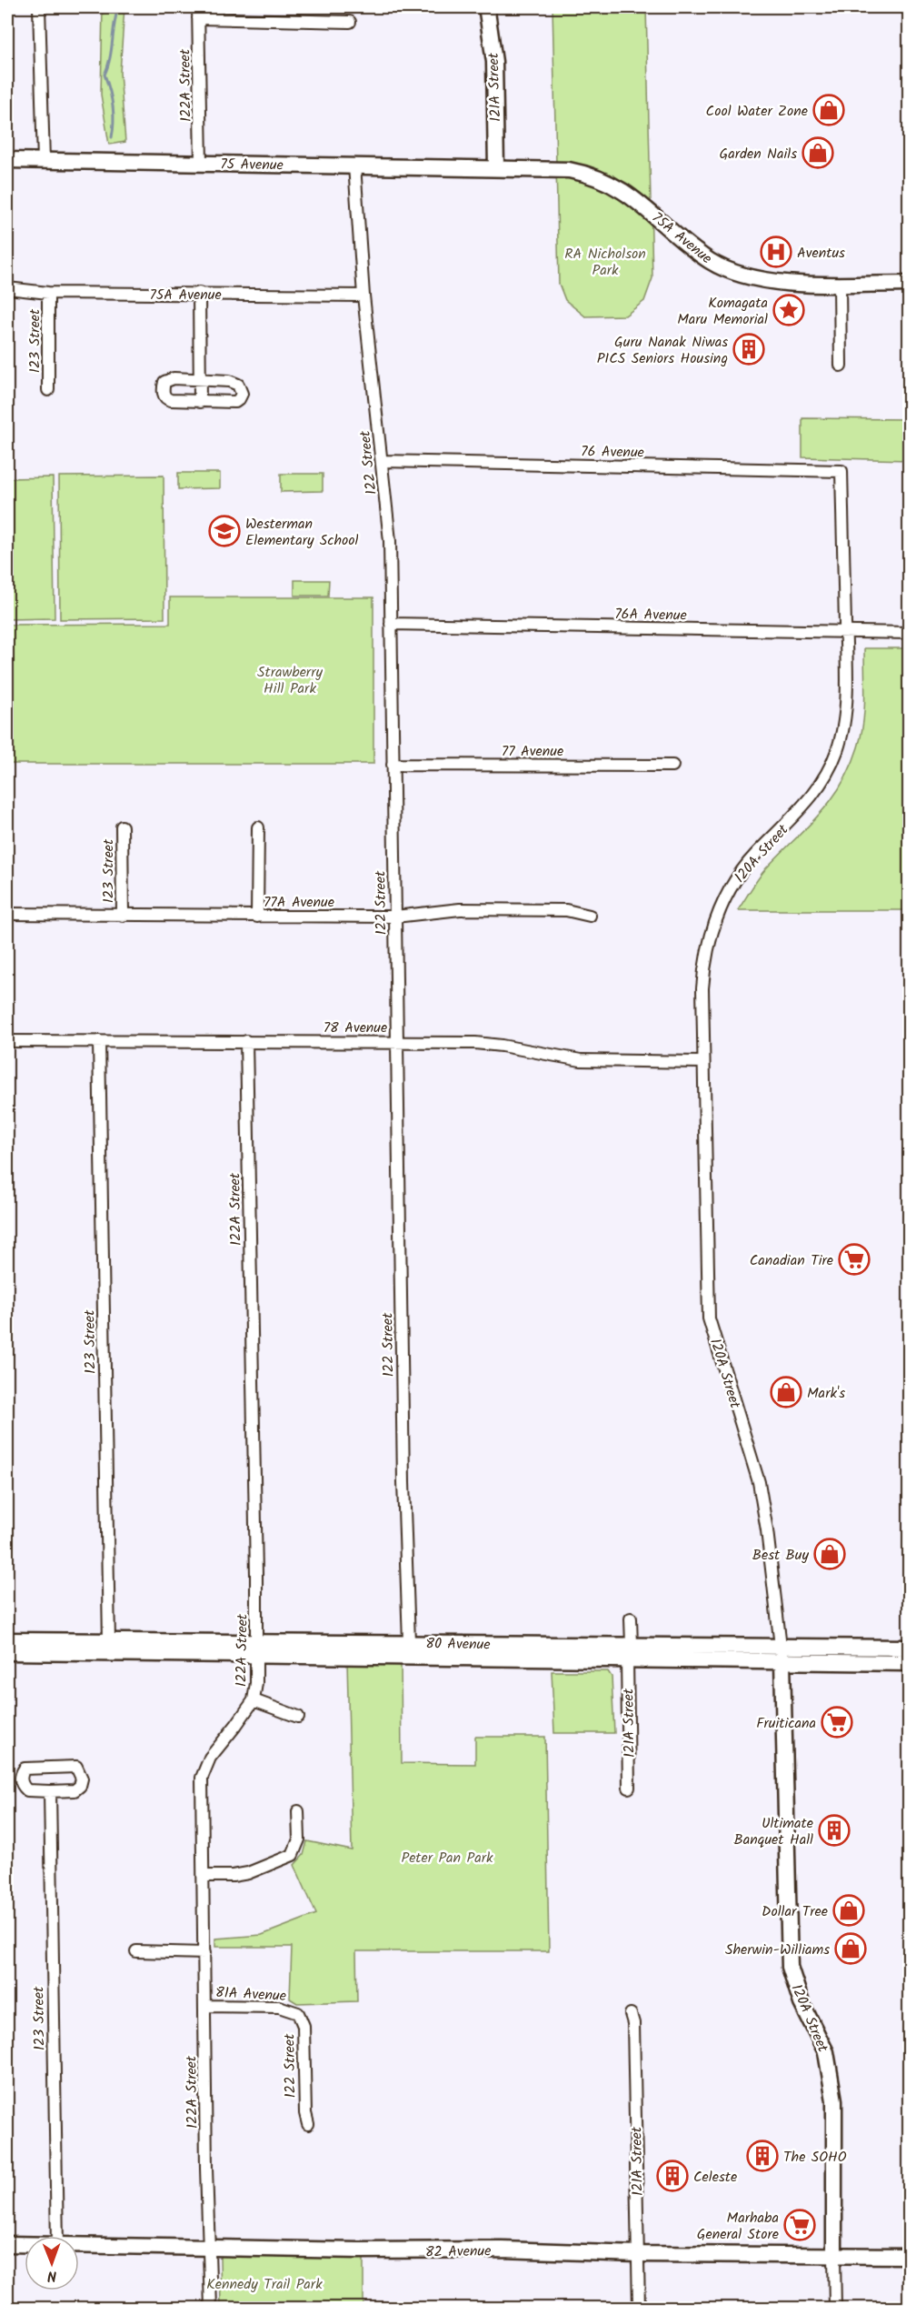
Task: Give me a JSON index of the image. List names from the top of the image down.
{
  "streets": {
    "street": [
      "122A Street",
      "121A Street",
      "75 Avenue",
      "75A Avenue",
      "123 Street",
      "76 Avenue",
      "122 Street",
      "76A Avenue",
      "77 Avenue",
      "120A Street",
      "77A Avenue",
      "78 Avenue",
      "80 Avenue",
      "81A Avenue",
      "82 Avenue"
    ]
  },
  "crossings": [
    ["122A Street", "75 Avenue"],
    ["122A Street", "78 Avenue"],
    ["122A Street", "80 Avenue"],
    ["122A Street", "81A Avenue"],
    ["122A Street", "82 Avenue"],
    ["121A Street", "75 Avenue"],
    ["121A Street", "75A Avenue"],
    ["121A Street", "80 Avenue"],
    ["121A Street", "82 Avenue"],
    ["75 Avenue", "75A Avenue"],
    ["75 Avenue", "122 Street"],
    ["75A Avenue", "123 Street"],
    ["75A Avenue", "122 Street"],
    ["123 Street", "77A Avenue"],
    ["123 Street", "78 Avenue"],
    ["123 Street", "80 Avenue"],
    ["76 Avenue", "122 Street"],
    ["76 Avenue", "120A Street"],
    ["122 Street", "76A Avenue"],
    ["122 Street", "77 Avenue"],
    ["122 Street", "77A Avenue"],
    ["122 Street", "78 Avenue"],
    ["122 Street", "80 Avenue"],
    ["122 Street", "81A Avenue"],
    ["76A Avenue", "120A Street"],
    ["120A Street", "78 Avenue"],
    ["120A Street", "80 Avenue"],
    ["120A Street", "82 Avenue"]
  ],
  "parks": [
    "RA Nicholson Park",
    "Strawberry Hill Park",
    "Peter Pan Park",
    "Kennedy Trail Park"
  ],
  "places": {
    "shop": [
      "Cool Water Zone",
      "Garden Nails",
      "Mark's",
      "Best Buy",
      "Dollar Tree",
      "Sherwin-Williams"
    ],
    "hospital": ["Aventus"],
    "place": ["Komagata Maru Memorial"],
    "building": [
      "Guru Nanak Niwas PICS Seniors Housing",
      "Ultimate Banquet Hall",
      "The SOHO",
      "Celeste"
    ],
    "school or university": ["Westerman Elementary School"],
    "supermarket": ["Canadian Tire", "Fruiticana", "Marhaba General Store"]
  },
  "north": "bottom"
}
